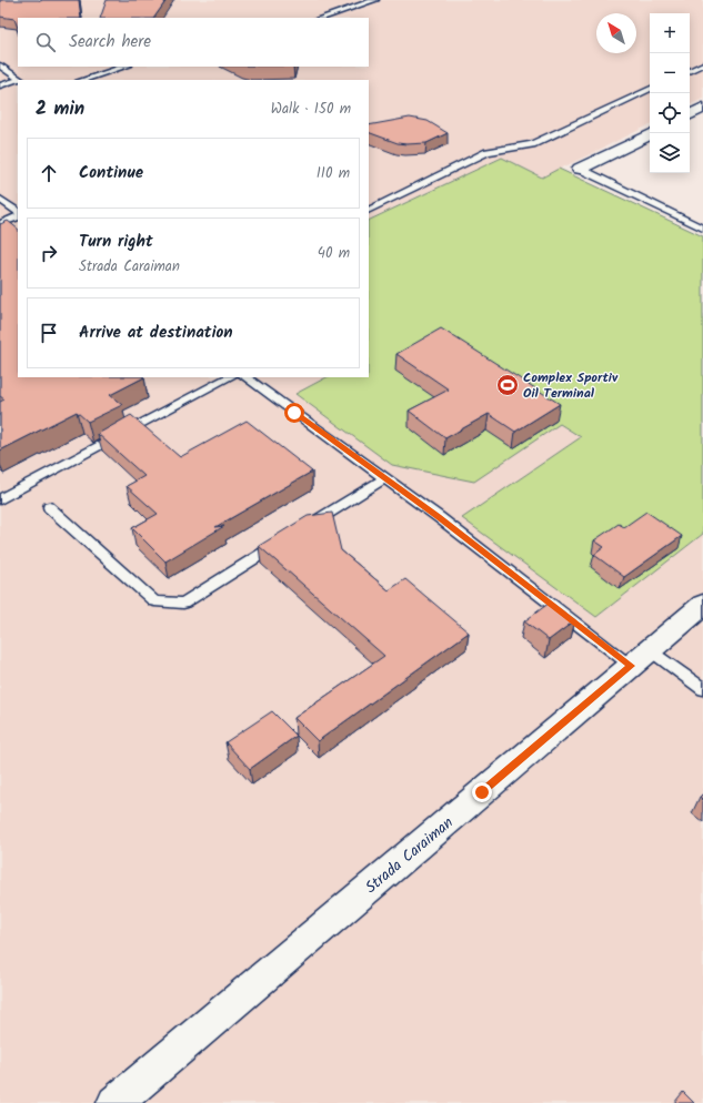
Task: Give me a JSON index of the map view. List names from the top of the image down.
{
  "streets": {
    "street": ["Strada Caraiman"]
  },
  "places": {
    "sports": ["Complex Sportiv Oil Terminal"]
  },
  "north": "top left",
  "page": {
    "map_buttons": ["+", "−"],
    "search": "Search here",
    "heading": ["2 min", "Walk · 150 m"],
    "list": [
      ["Continue", "110 m"],
      ["Turn right", "Strada Caraiman", "40 m"],
      "Arrive at destination"
    ]
  }
}
